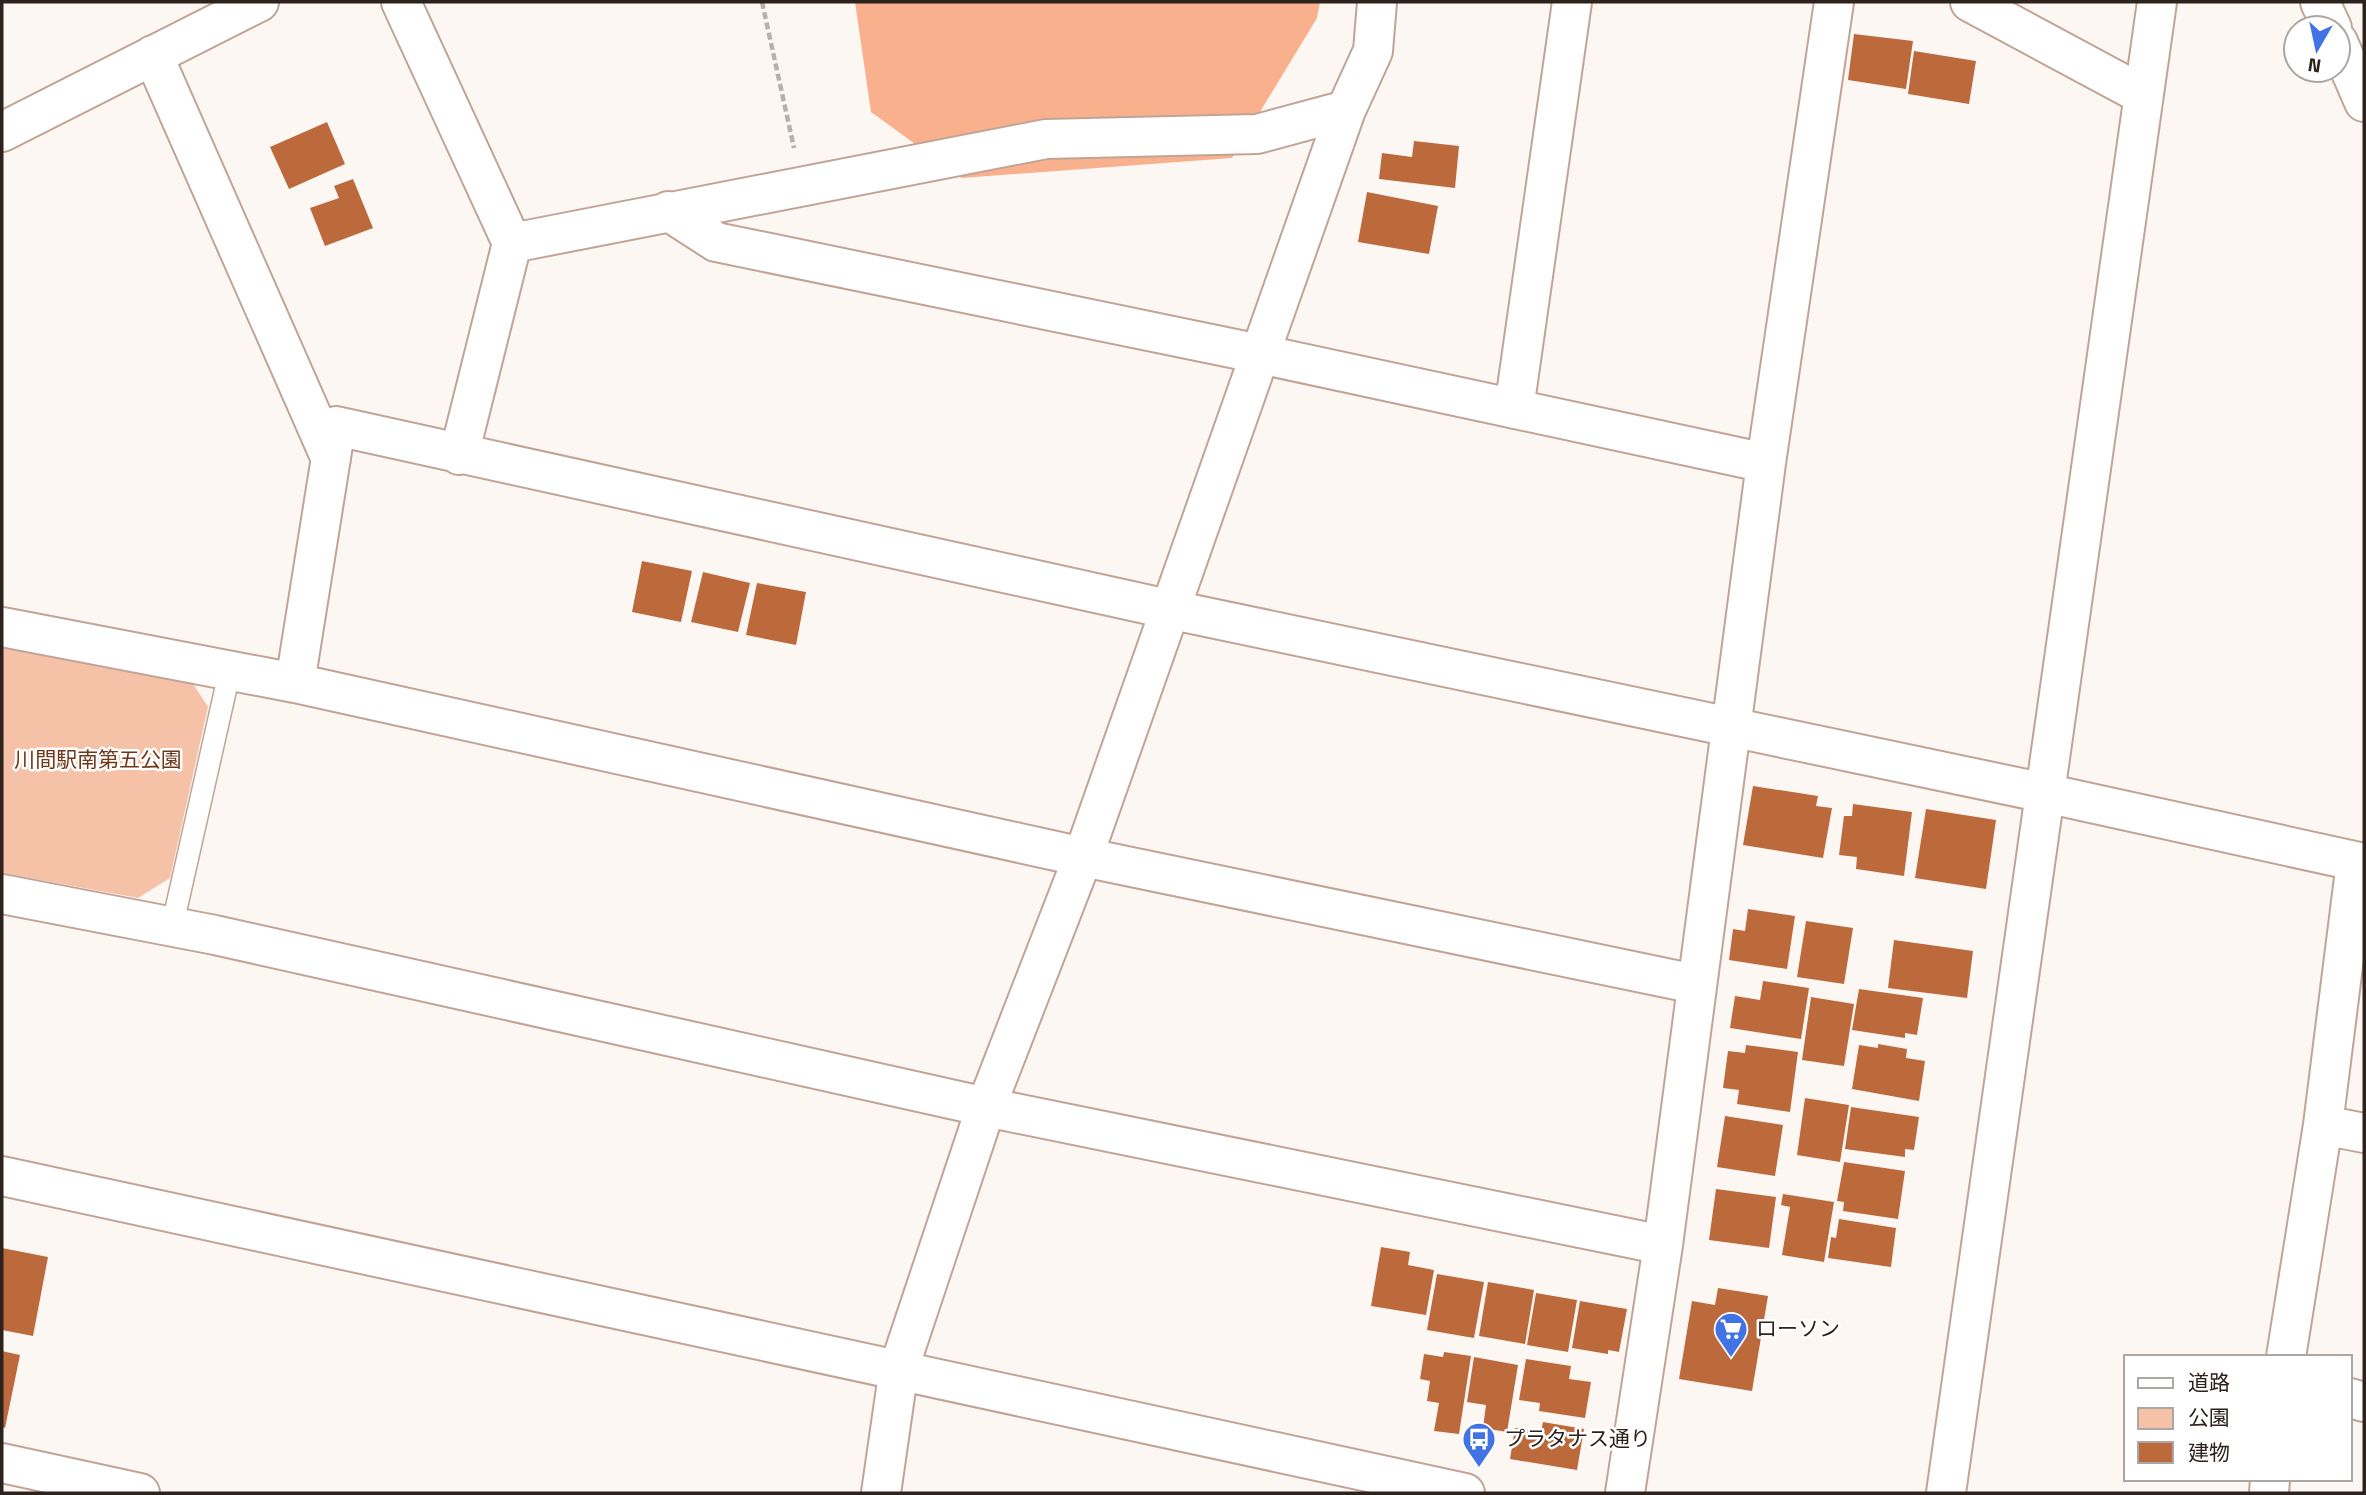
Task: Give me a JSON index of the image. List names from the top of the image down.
{
  "parks": ["川間駅南第五公園"],
  "places": {
    "supermarket": ["ローソン"],
    "bus stop": ["プラタナス通り"]
  },
  "legend": ["道路", "公園", "建物"],
  "north": "bottom"
}
